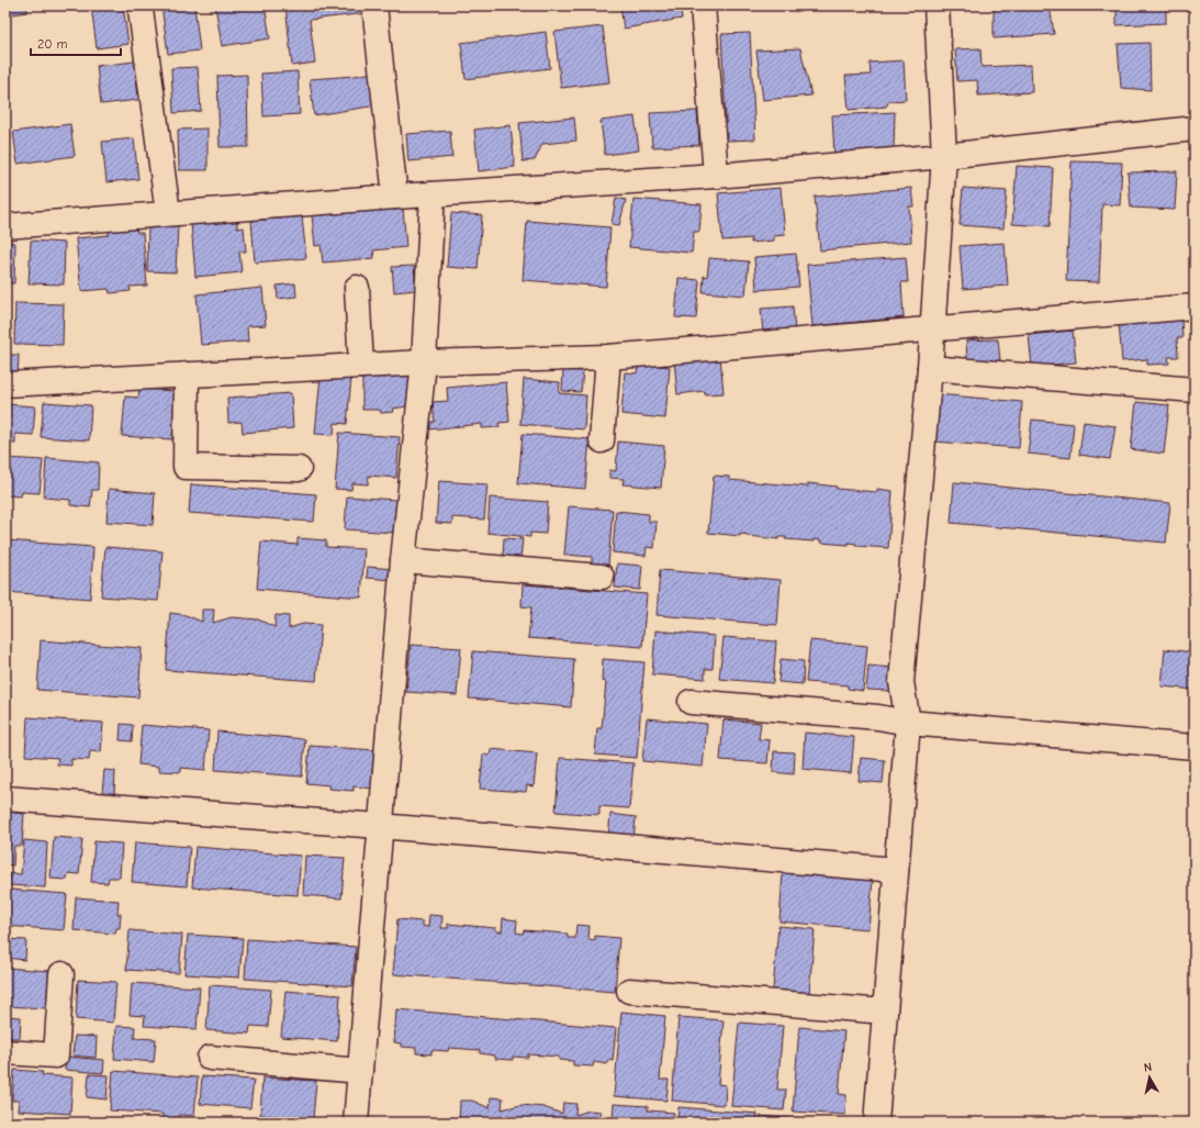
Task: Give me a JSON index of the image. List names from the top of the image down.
{
  "scale_bar": "20 m",
  "north": "top"
}
